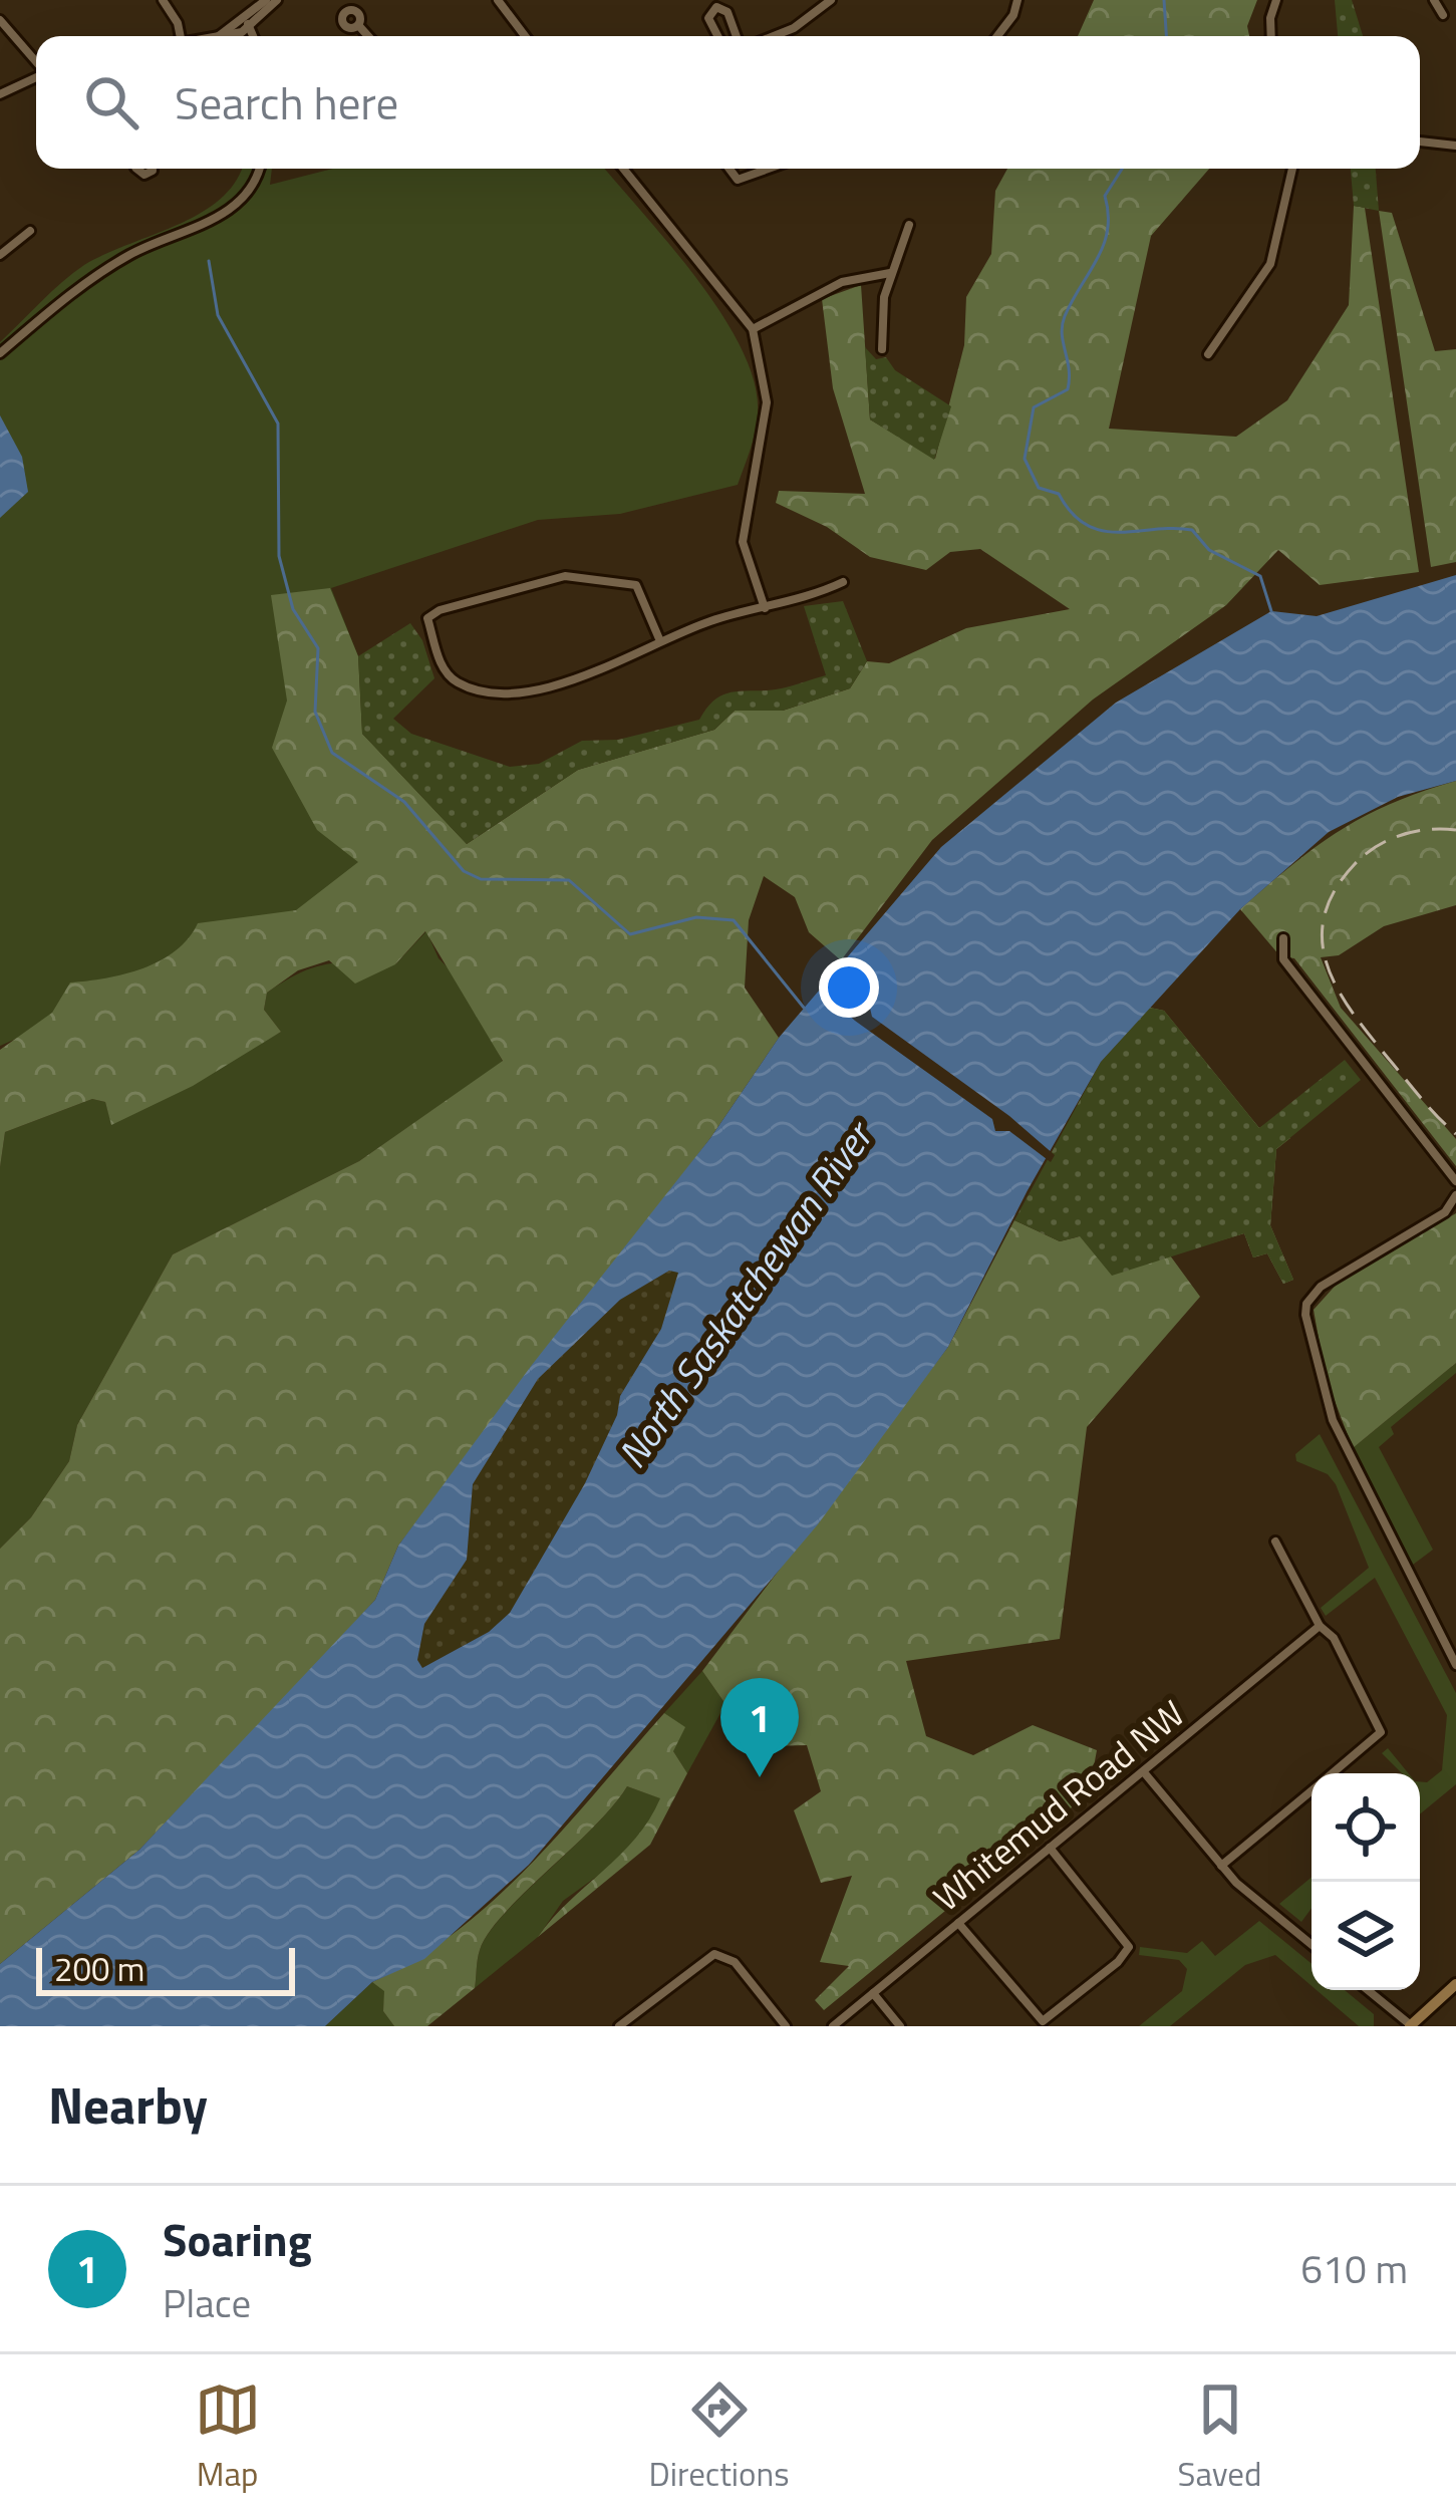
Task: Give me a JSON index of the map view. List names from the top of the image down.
{
  "streets": {
    "street": ["Whitemud Road NW"]
  },
  "water": ["North Saskatchewan River"],
  "scale_bar": "200 m",
  "page": {
    "search": "Search here",
    "pins": "1",
    "scale": "200 m",
    "heading": "Nearby",
    "list": [
      {
        "mark": "1",
        "name": "Soaring",
        "note": "Place",
        "value": "610 m"
      }
    ],
    "nav": ["Map", "Directions", "Saved"]
  }
}
